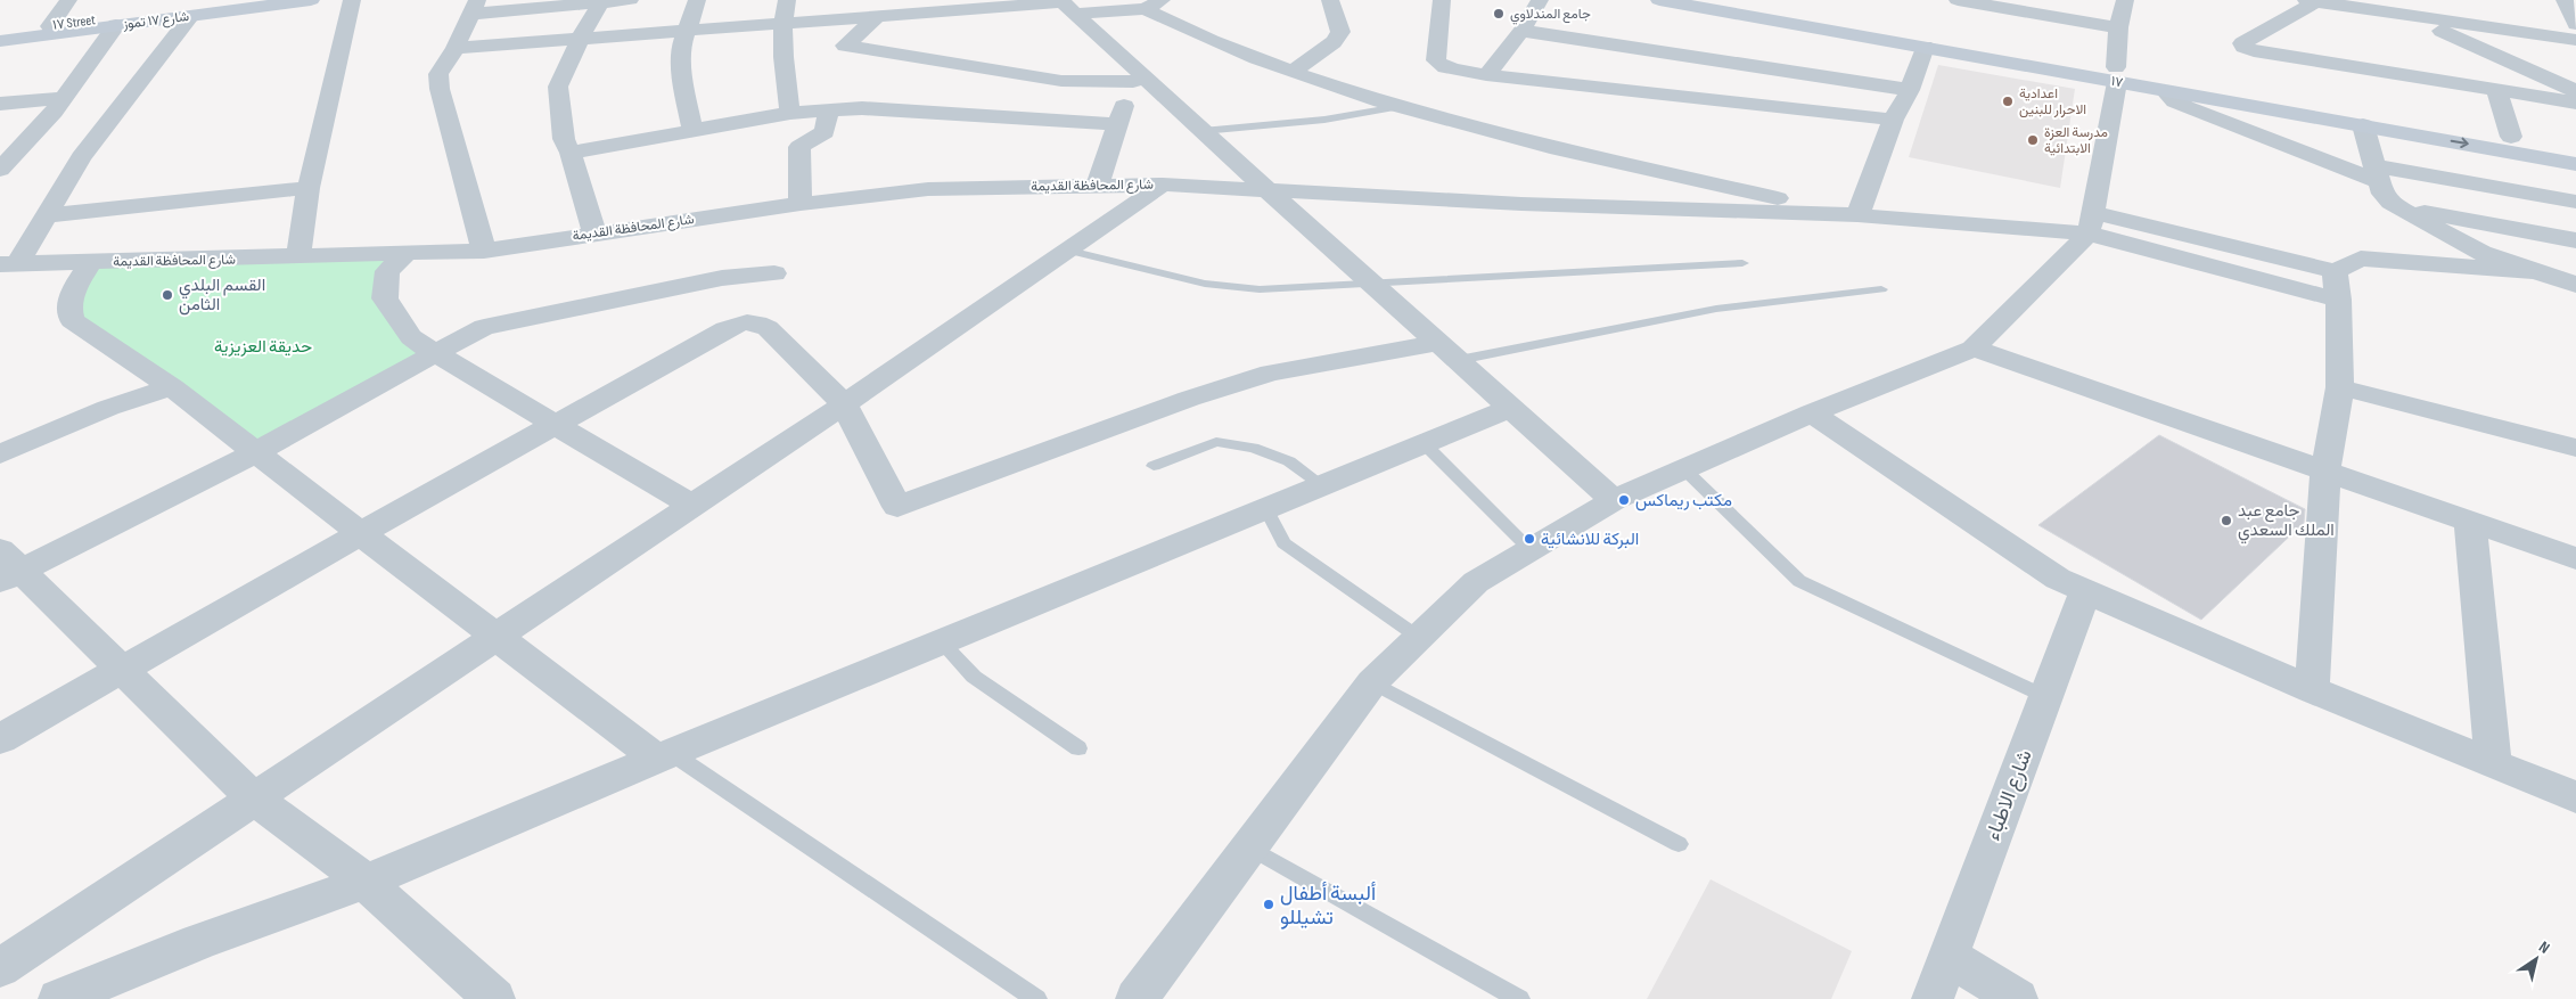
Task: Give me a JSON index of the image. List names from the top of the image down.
{
  "streets": {
    "main road": ["شارع ١٧ تموز", "١٧ Street", "١٧"],
    "street": ["شارع المحافظة القديمة", "شارع الاطباء"]
  },
  "parks": ["حديقة العزيزية"],
  "places": [
    "جامع المندلاوي",
    "اعدادية الاحرار للبنين",
    "مدرسة العزة الابتدائية",
    "القسم البلدي الثامن",
    "مكتب ريماكس",
    "جامع عبد الملك السعدي",
    "البركة للانشائية",
    "ألبسة أطفال تشيللو"
  ],
  "north": "top right"
}
